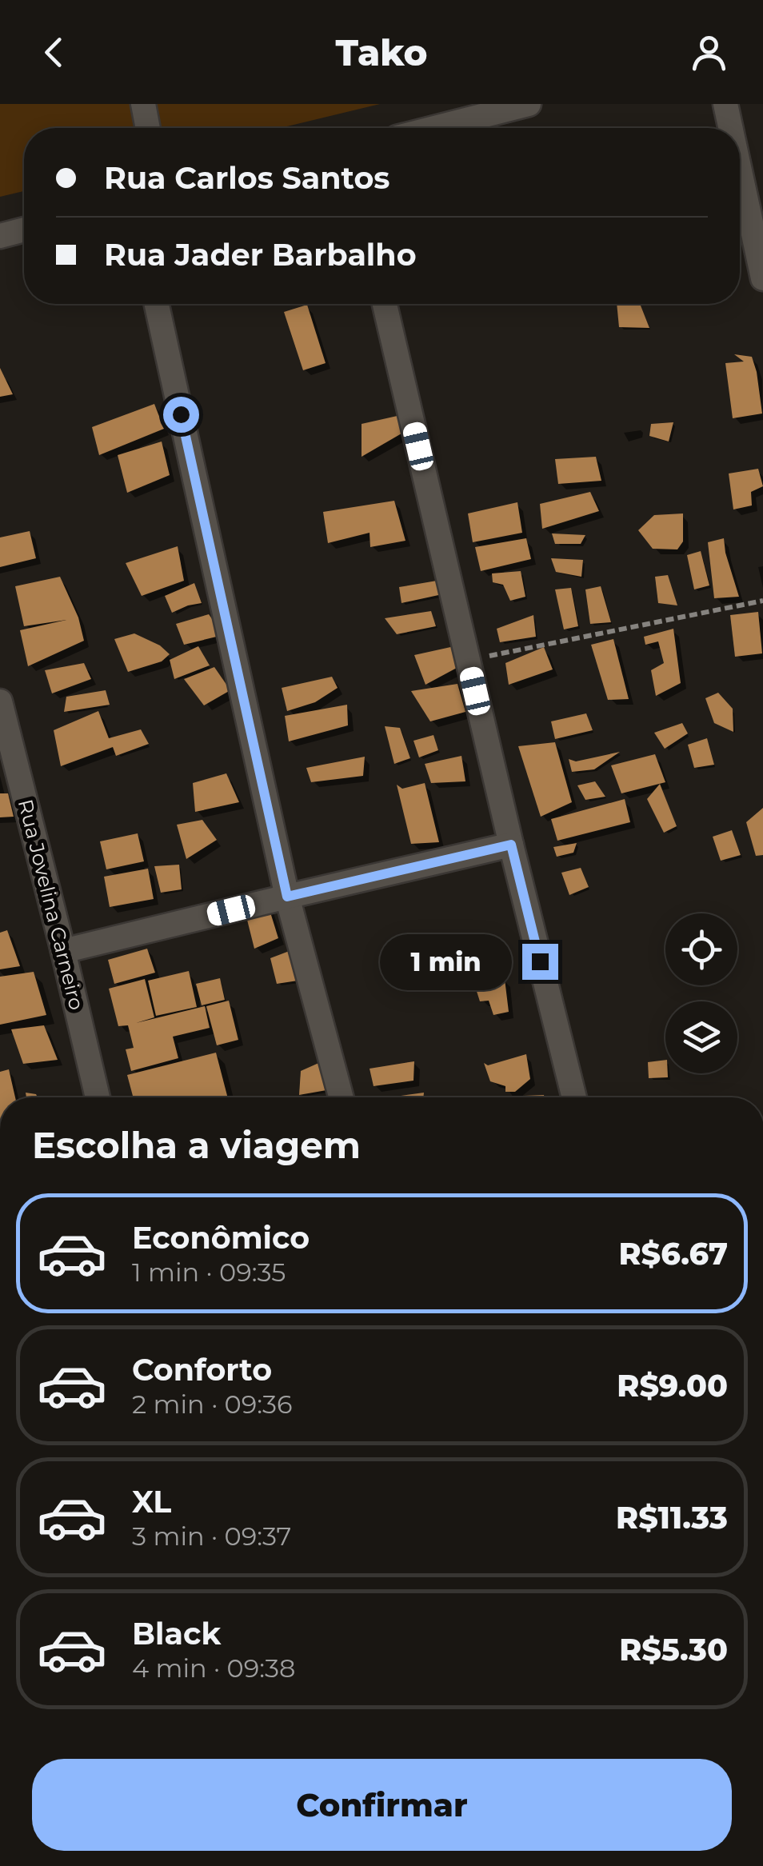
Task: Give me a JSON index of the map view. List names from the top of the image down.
{
  "streets": {
    "street": ["Rua Jovelina Carneiro"]
  },
  "page": {
    "header": "Tako",
    "banner": ["Rua Carlos Santos", "Rua Jader Barbalho"],
    "bubble": "1 min",
    "heading": "Escolha a viagem",
    "list": [
      {
        "name": "Econômico",
        "note": "1 min · 09:35",
        "value": "R$6.67"
      },
      {
        "name": "Conforto",
        "note": "2 min · 09:36",
        "value": "R$9.00"
      },
      {
        "name": "XL",
        "note": "3 min · 09:37",
        "value": "R$11.33"
      },
      {
        "name": "Black",
        "note": "4 min · 09:38",
        "value": "R$5.30"
      }
    ],
    "buttons": "Confirmar"
  }
}
